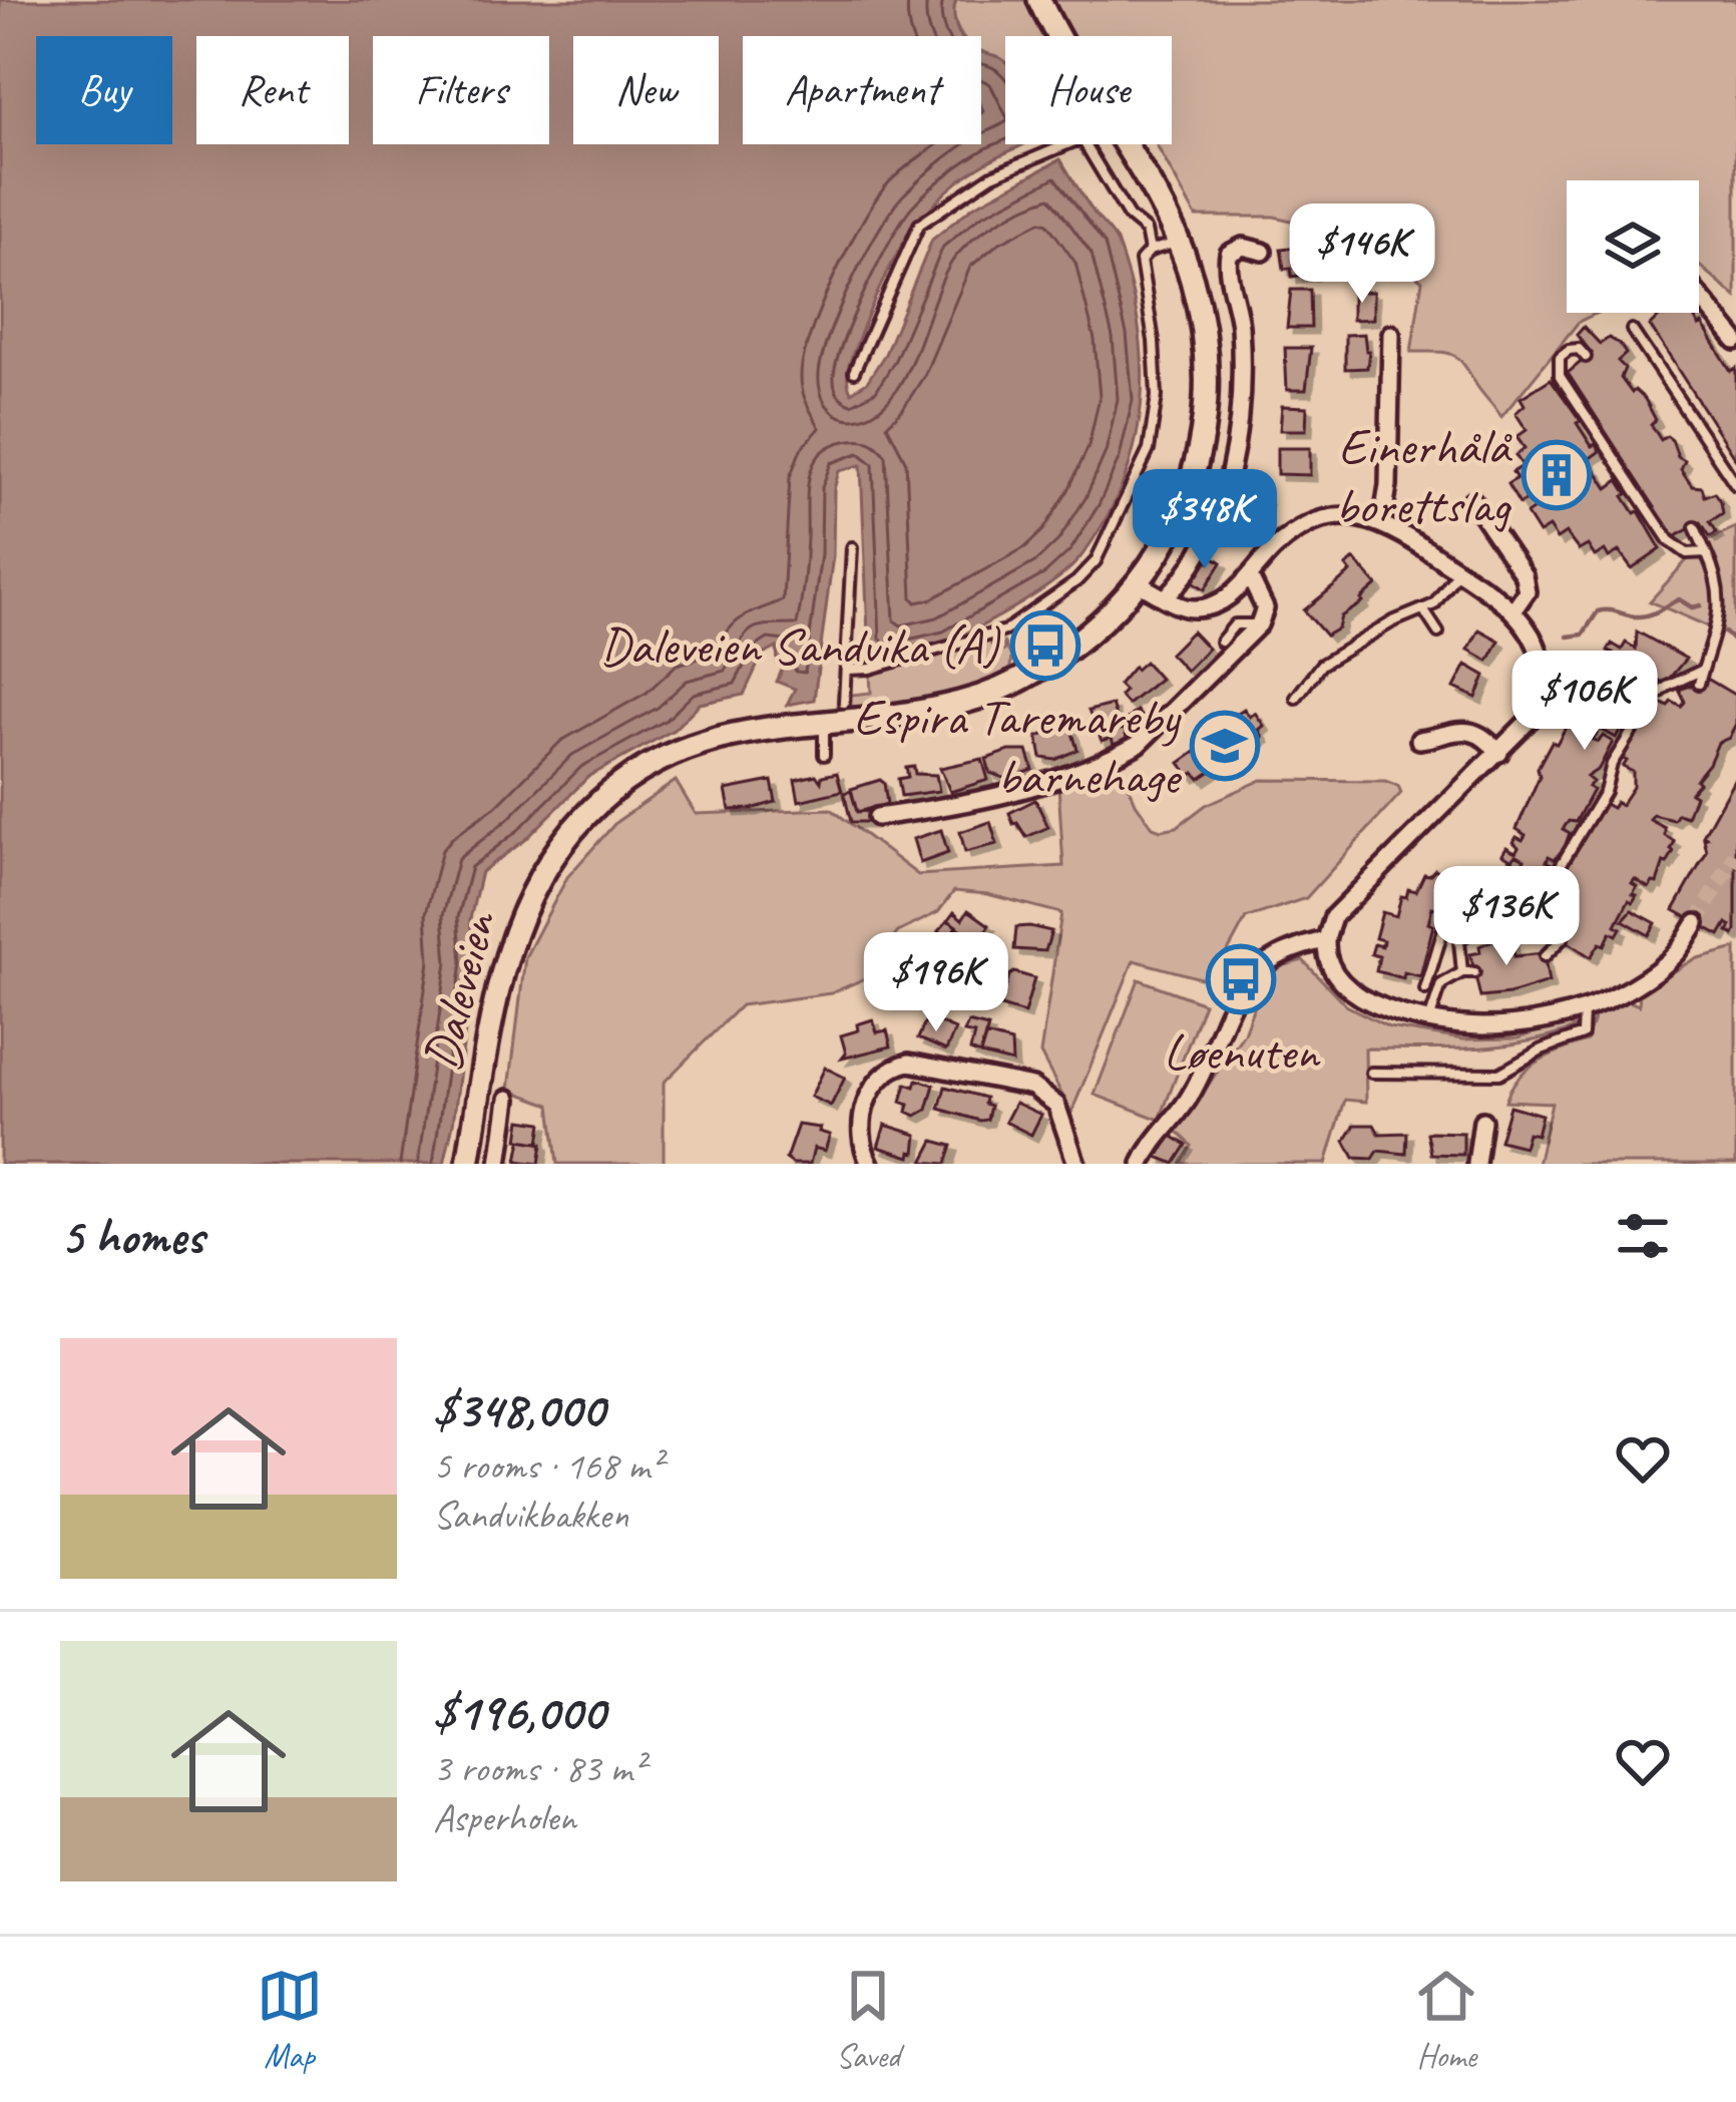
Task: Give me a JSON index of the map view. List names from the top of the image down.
{
  "streets": {
    "main road": ["Daleveien"]
  },
  "places": {
    "building": ["Einerhålå borettslag"],
    "bus stop": ["Daleveien Sandvika (A)", "Løenuten"],
    "school or university": ["Espira Taremareby barnehage"]
  },
  "page": {
    "chip": [
      "Buy",
      "Rent",
      "Filters",
      "New",
      "Apartment",
      "House"
    ],
    "price": [
      "$146K",
      "$348K",
      "$106K",
      "$136K",
      "$196K"
    ],
    "heading": "5 homes",
    "list": [
      {
        "name": "$348,000",
        "note": "5 rooms · 168 m² · Sandvikbakken"
      },
      {
        "name": "$196,000",
        "note": "3 rooms · 83 m² · Asperholen"
      }
    ],
    "tabs": ["Map", "Saved", "Home"]
  }
}
